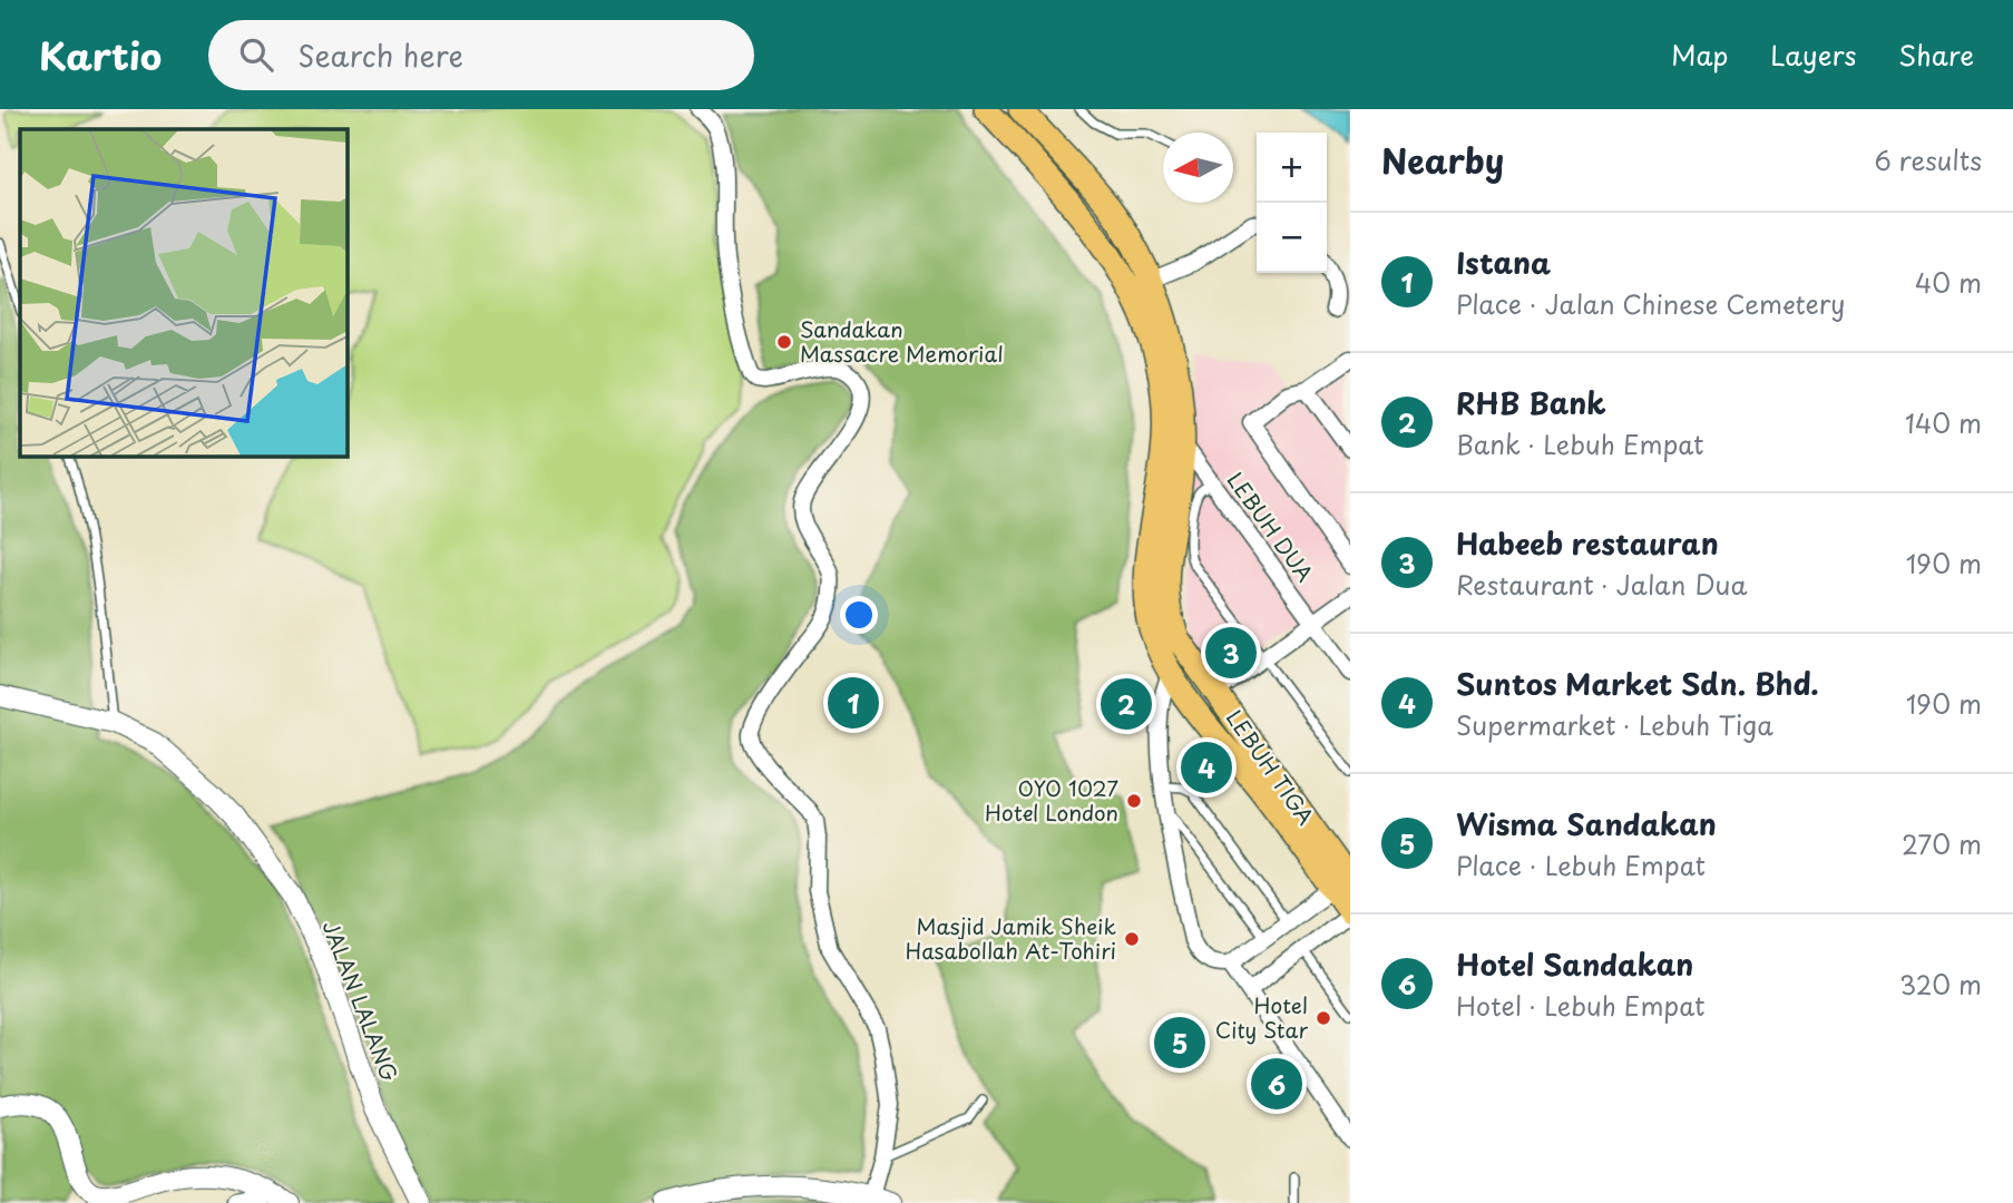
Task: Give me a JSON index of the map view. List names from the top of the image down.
{
  "streets": {
    "main road": ["LEBUH TIGA"],
    "street": ["LEBUH DUA", "JALAN LALANG"]
  },
  "crossings": [
    ["LEBUH DUA", "LEBUH TIGA"]
  ],
  "places": [
    "Sandakan Massacre Memorial",
    "OYO 1027 Hotel London",
    "Masjid Jamik Sheik Hasabollah At-Tohiri",
    "Hotel City Star"
  ],
  "north": "left",
  "page": {
    "header": "Kartio",
    "search": "Search here",
    "nav": ["Map", "Layers", "Share"],
    "heading": ["Nearby", "6 results"],
    "map_buttons": ["+", "−"],
    "list": [
      {
        "mark": "1",
        "name": "Istana",
        "note": "Place · Jalan Chinese Cemetery",
        "value": "40 m"
      },
      {
        "mark": "2",
        "name": "RHB Bank",
        "note": "Bank · Lebuh Empat",
        "value": "140 m"
      },
      {
        "mark": "3",
        "name": "Habeeb restauran",
        "note": "Restaurant · Jalan Dua",
        "value": "190 m"
      },
      {
        "mark": "4",
        "name": "Suntos Market Sdn. Bhd.",
        "note": "Supermarket · Lebuh Tiga",
        "value": "190 m"
      },
      {
        "mark": "5",
        "name": "Wisma Sandakan",
        "note": "Place · Lebuh Empat",
        "value": "270 m"
      },
      {
        "mark": "6",
        "name": "Hotel Sandakan",
        "note": "Hotel · Lebuh Empat",
        "value": "320 m"
      }
    ],
    "pins": [
      "3",
      "1",
      "2",
      "4",
      "5",
      "6"
    ]
  }
}
